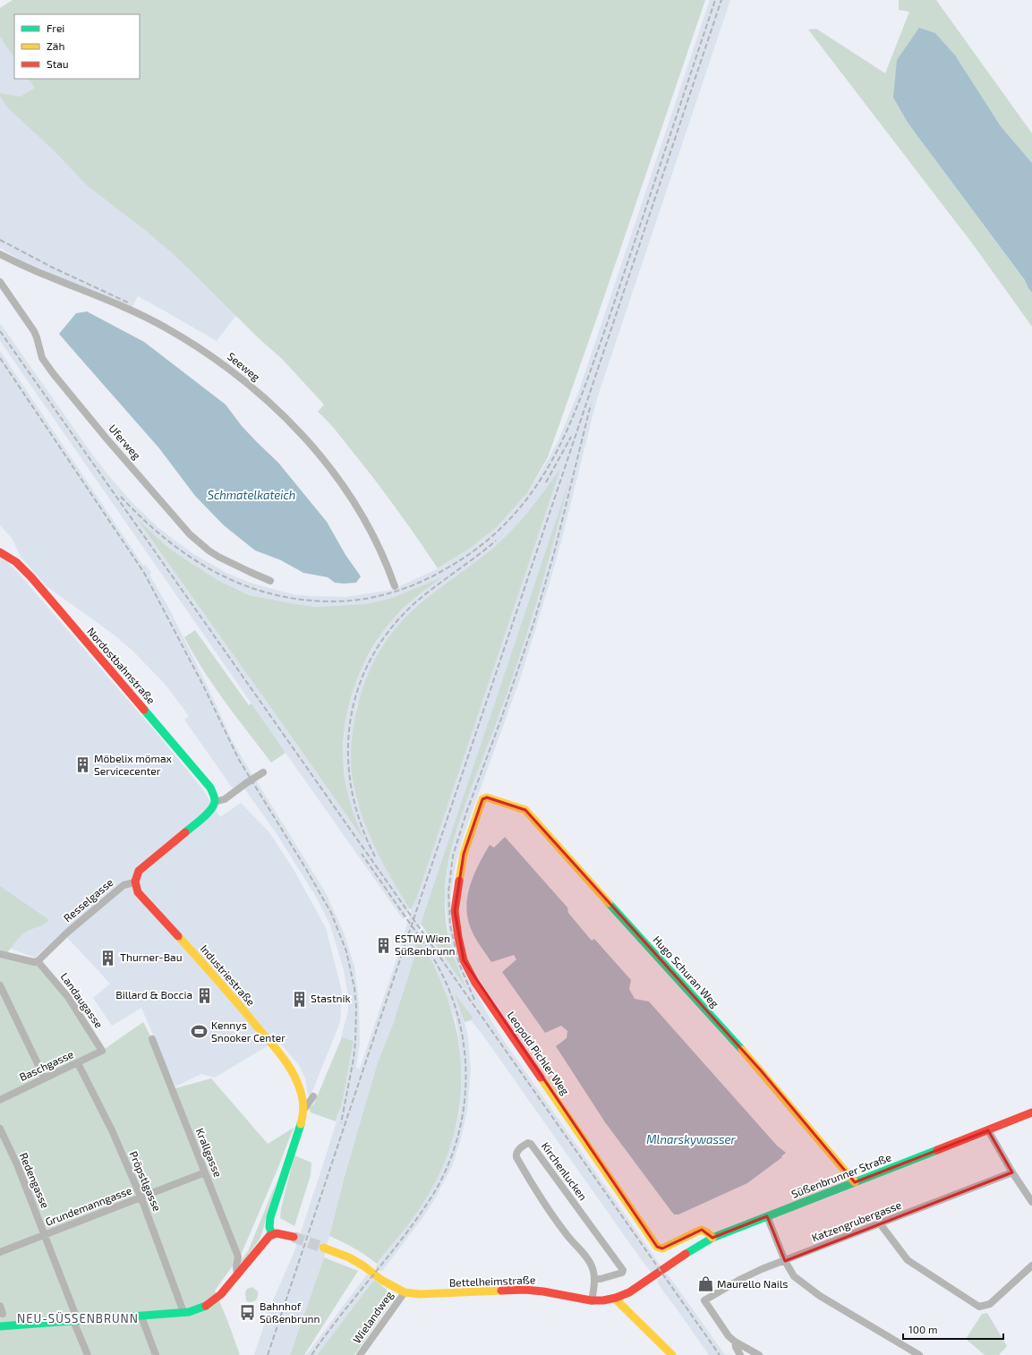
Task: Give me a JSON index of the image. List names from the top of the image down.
{
  "streets": {
    "street": [
      "Seeweg",
      "Uferweg",
      "Nordostbahnstraße",
      "Resselgasse",
      "Hugo Schuran Weg",
      "Industriestraße",
      "Landaugasse",
      "Leopold Pichler Weg",
      "Baschgasse",
      "Krallgasse",
      "Kirchenlucken",
      "Süßenbrunner Straße",
      "Redengasse",
      "Pröpstlgasse",
      "Grundemanngasse",
      "Katzengrubergasse",
      "Bettelheimstraße",
      "Wielandweg"
    ]
  },
  "crossings": [
    ["Resselgasse", "Industriestraße"],
    ["Resselgasse", "Landaugasse"],
    ["Hugo Schuran Weg", "Leopold Pichler Weg"],
    ["Hugo Schuran Weg", "Süßenbrunner Straße"],
    ["Landaugasse", "Baschgasse"],
    ["Leopold Pichler Weg", "Süßenbrunner Straße"],
    ["Baschgasse", "Pröpstlgasse"],
    ["Krallgasse", "Grundemanngasse"],
    ["Kirchenlucken", "Bettelheimstraße"],
    ["Süßenbrunner Straße", "Bettelheimstraße"],
    ["Redengasse", "Grundemanngasse"],
    ["Pröpstlgasse", "Grundemanngasse"],
    ["Bettelheimstraße", "Wielandweg"]
  ],
  "districts": ["NEU-SÜSSENBRUNN"],
  "water": ["Schmatelkateich", "Mlnarskywasser"],
  "places": {
    "building": [
      "Möbelix mömax Servicecenter",
      "ESTW Wien Süßenbrunn",
      "Thurner-Bau",
      "Billard & Boccia",
      "Stastnik"
    ],
    "sports": ["Kennys Snooker Center"],
    "shop": ["Maurello Nails"],
    "bus stop": ["Bahnhof Süßenbrunn"]
  },
  "legend": ["Frei", "Zäh", "Stau"],
  "scale_bar": "100 m"
}
